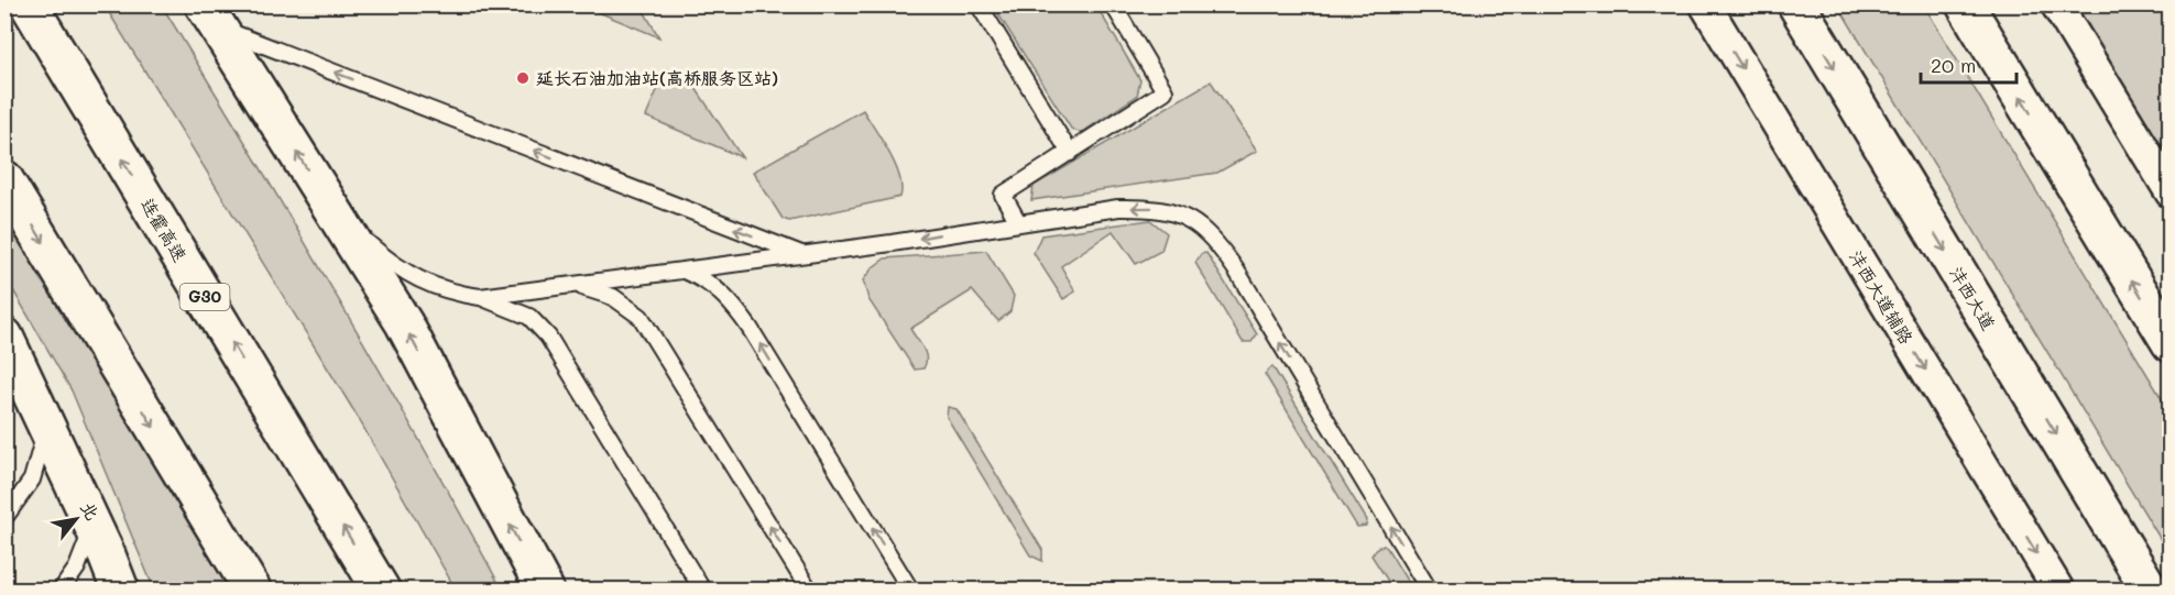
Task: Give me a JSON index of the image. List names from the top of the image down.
{
  "streets": {
    "main road": ["连霍高速", "G30", "沣西大道"],
    "street": ["沣西大道辅路"]
  },
  "one_way": ["沣西大道辅路"],
  "places": ["延长石油加油站(高桥服务区站)"],
  "scale_bar": "20 m",
  "north": "top right"
}
